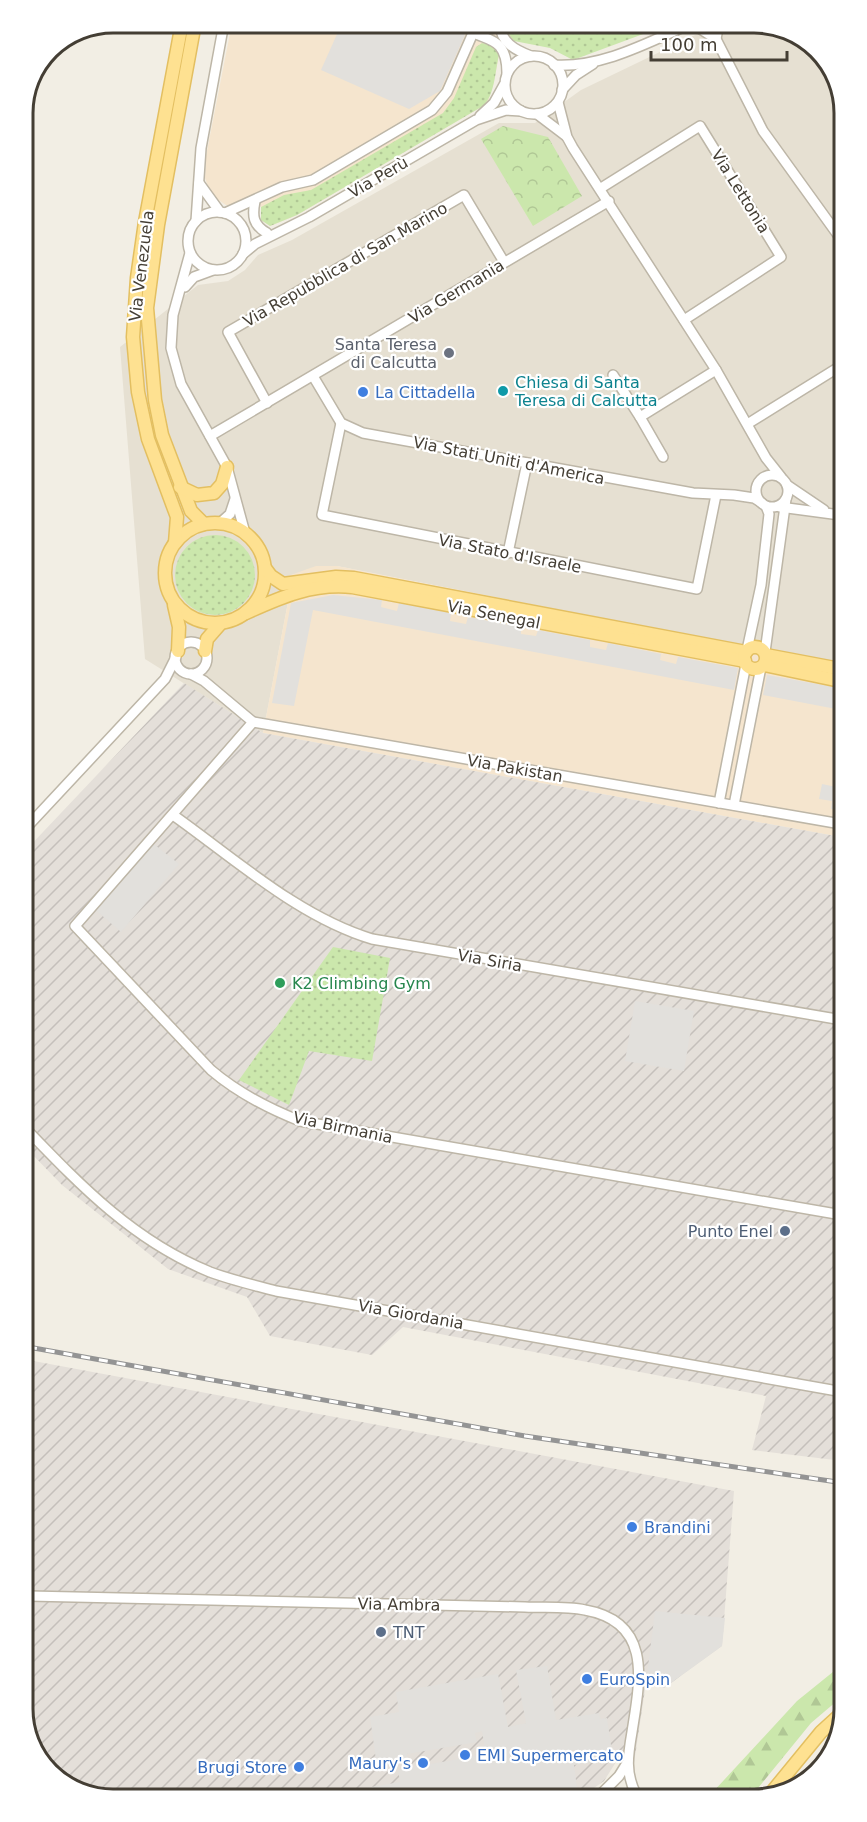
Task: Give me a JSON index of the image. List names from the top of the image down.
{
  "streets": {
    "main road": ["Via Venezuela", "Via Senegal"],
    "street": [
      "Via Perù",
      "Via Lettonia",
      "Via Repubblica di San Marino",
      "Via Germania",
      "Via Stati Uniti d'America",
      "Via Stato d'Israele",
      "Via Pakistan",
      "Via Siria",
      "Via Birmania",
      "Via Giordania",
      "Via Ambra"
    ]
  },
  "crossings": [
    ["Via Repubblica di San Marino", "Via Germania"],
    ["Via Venezuela", "Via Senegal"],
    ["Via Stati Uniti d'America", "Via Stato d'Israele"],
    ["Via Pakistan", "Via Birmania"],
    ["Via Siria", "Via Birmania"]
  ],
  "places": [
    "Santa Teresa di Calcutta",
    "Chiesa di Santa Teresa di Calcutta",
    "La Cittadella",
    "K2 Climbing Gym",
    "Punto Enel",
    "Brandini",
    "TNT",
    "EuroSpin",
    "EMI Supermercato",
    "Maury's",
    "Brugi Store"
  ],
  "scale_bar": "100 m"
}
